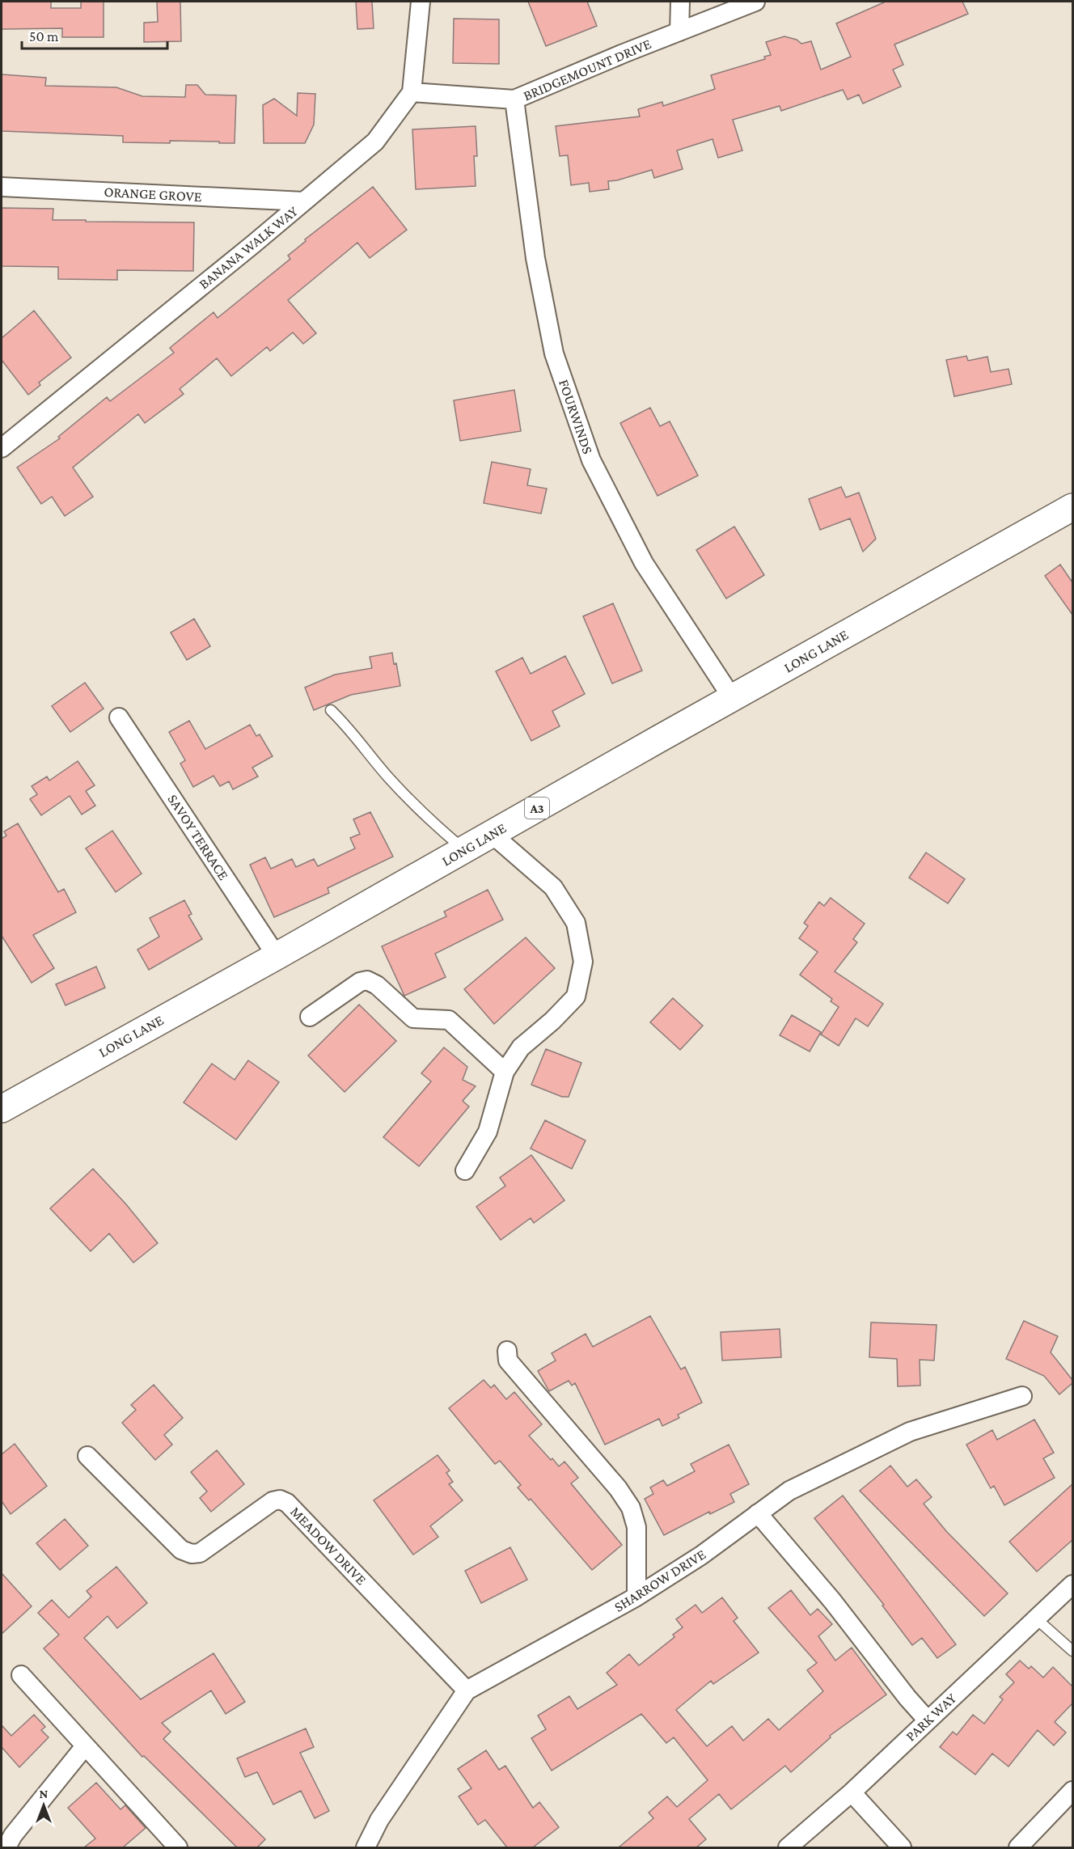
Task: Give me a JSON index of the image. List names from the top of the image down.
{
  "streets": {
    "main road": ["LONG LANE", "A3"],
    "street": [
      "BRIDGEMOUNT DRIVE",
      "ORANGE GROVE",
      "BANANA WALK WAY",
      "FOURWINDS",
      "SAVOY TERRACE",
      "MEADOW DRIVE",
      "SHARROW DRIVE",
      "PARK WAY"
    ]
  },
  "crossings": [
    ["BRIDGEMOUNT DRIVE", "BANANA WALK WAY"],
    ["BRIDGEMOUNT DRIVE", "FOURWINDS"],
    ["ORANGE GROVE", "BANANA WALK WAY"],
    ["FOURWINDS", "LONG LANE"],
    ["LONG LANE", "SAVOY TERRACE"],
    ["MEADOW DRIVE", "SHARROW DRIVE"]
  ],
  "scale_bar": "50 m",
  "north": "top"
}
